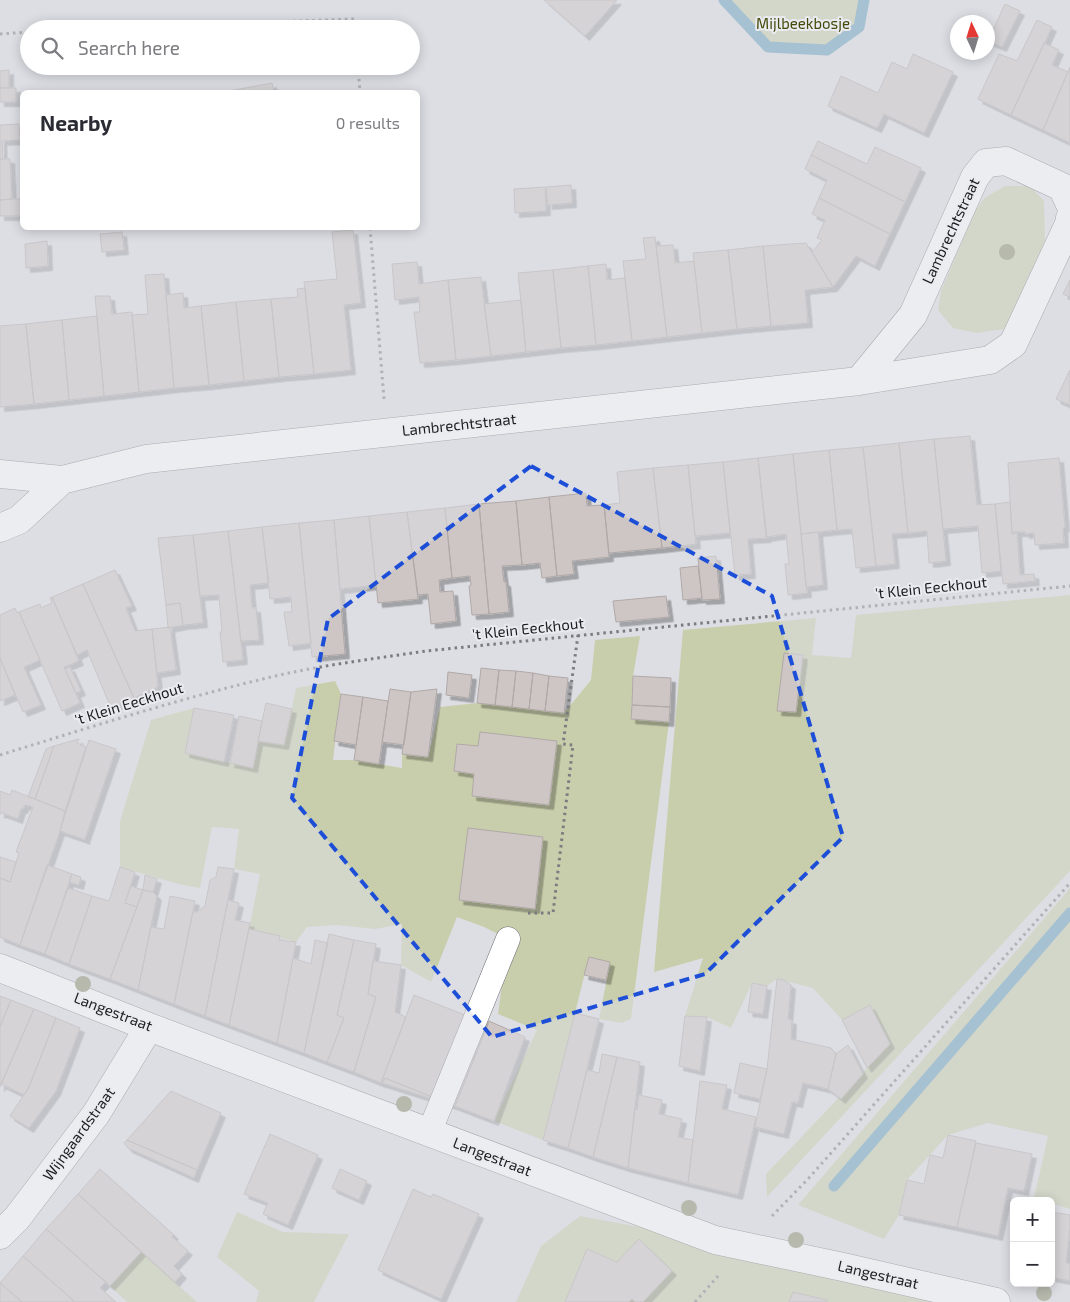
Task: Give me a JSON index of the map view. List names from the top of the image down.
{
  "streets": {
    "street": ["Lambrechtstraat", "Langestraat", "Wijngaardstraat"],
    "path": ["'t Klein Eeckhout"]
  },
  "crossings": [
    ["Langestraat", "Wijngaardstraat"]
  ],
  "parks": ["Mijlbeekbosje"],
  "north": "top",
  "page": {
    "search": "Search here",
    "heading": ["Nearby", "0 results"],
    "map_buttons": ["+", "−"]
  }
}
